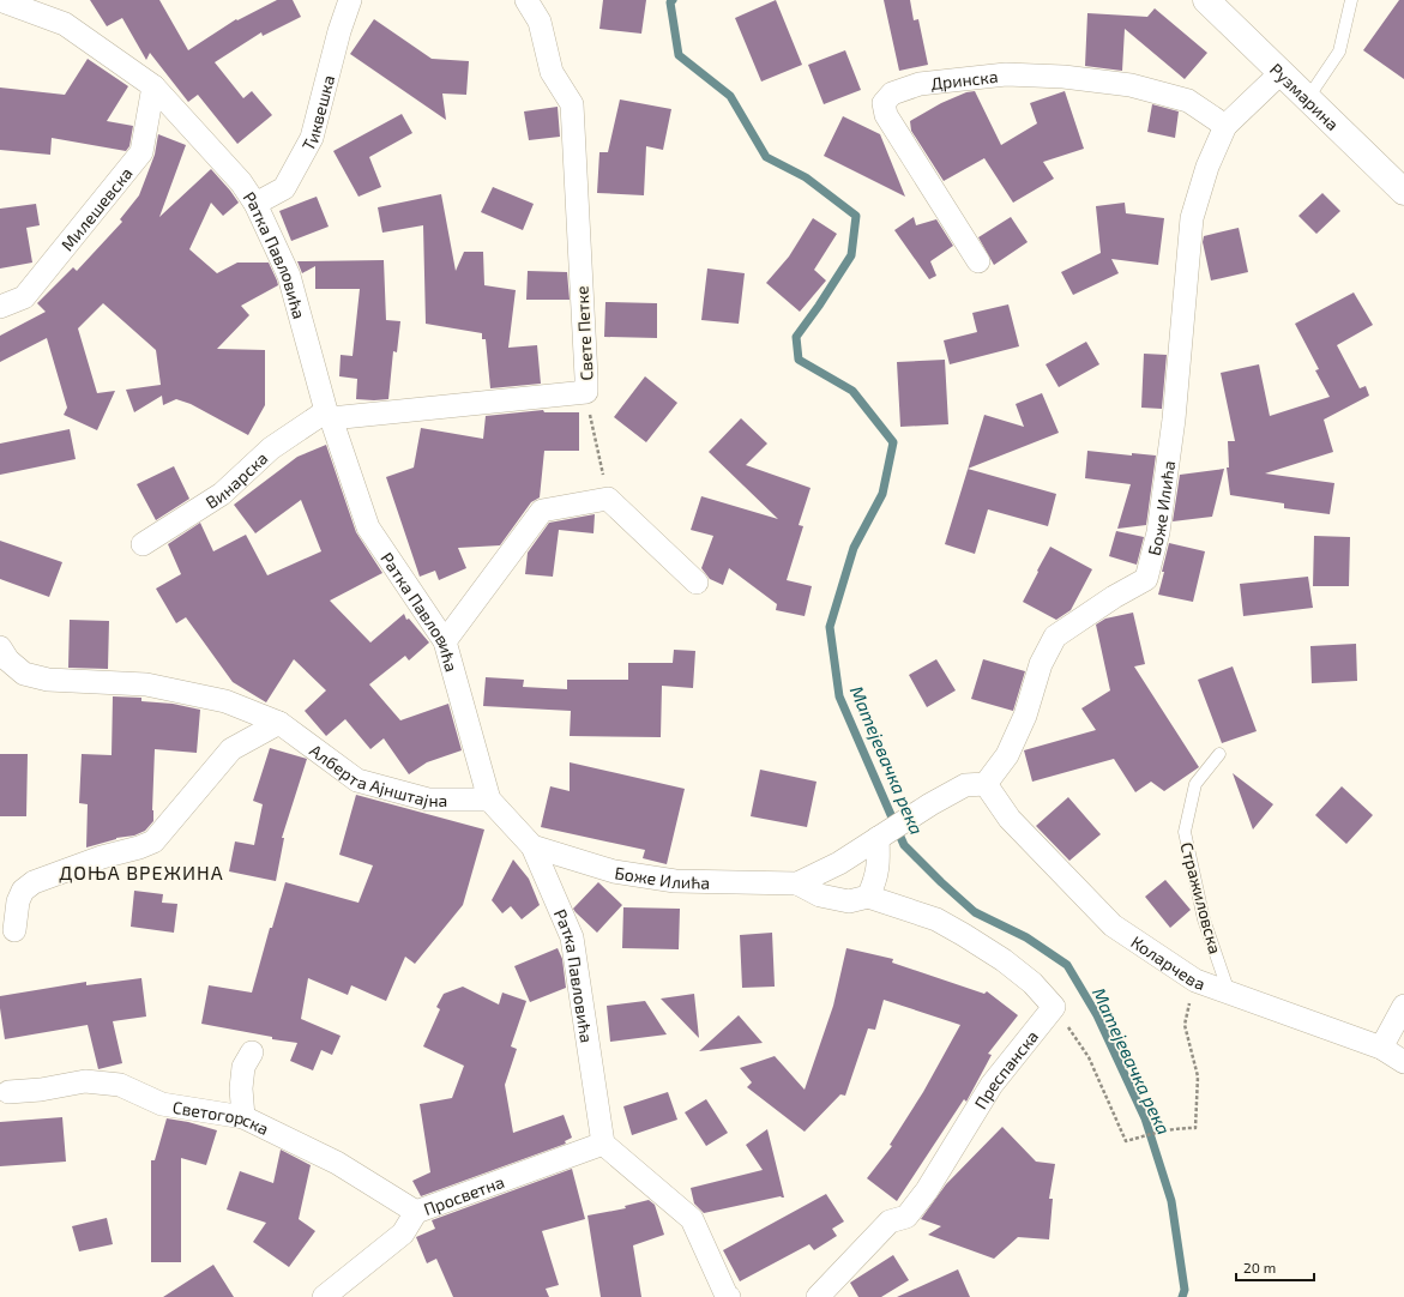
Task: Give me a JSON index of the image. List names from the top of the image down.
{
  "streets": {
    "main road": ["Рузмарина"],
    "street": [
      "Дринска",
      "Тиквешка",
      "Милешевска",
      "Ратка Павловића",
      "Свете Петке",
      "Винарска",
      "Боже Илића",
      "Алберта Ајнштајна",
      "Коларчева",
      "Преспанска",
      "Светогорска",
      "Просветна"
    ],
    "lane": ["Стражиловска"]
  },
  "crossings": [
    ["Дринска", "Боже Илића"],
    ["Рузмарина", "Боже Илића"],
    ["Тиквешка", "Ратка Павловића"],
    ["Милешевска", "Ратка Павловића"],
    ["Ратка Павловића", "Свете Петке"],
    ["Ратка Павловића", "Винарска"],
    ["Ратка Павловића", "Боже Илића"],
    ["Ратка Павловића", "Алберта Ајнштајна"],
    ["Ратка Павловића", "Просветна"],
    ["Свете Петке", "Винарска"],
    ["Боже Илића", "Коларчева"],
    ["Стражиловска", "Коларчева"],
    ["Светогорска", "Просветна"]
  ],
  "districts": ["ДОЊА ВРЕЖИНА"],
  "water": ["Матејевачка река"],
  "scale_bar": "20 m"
}
